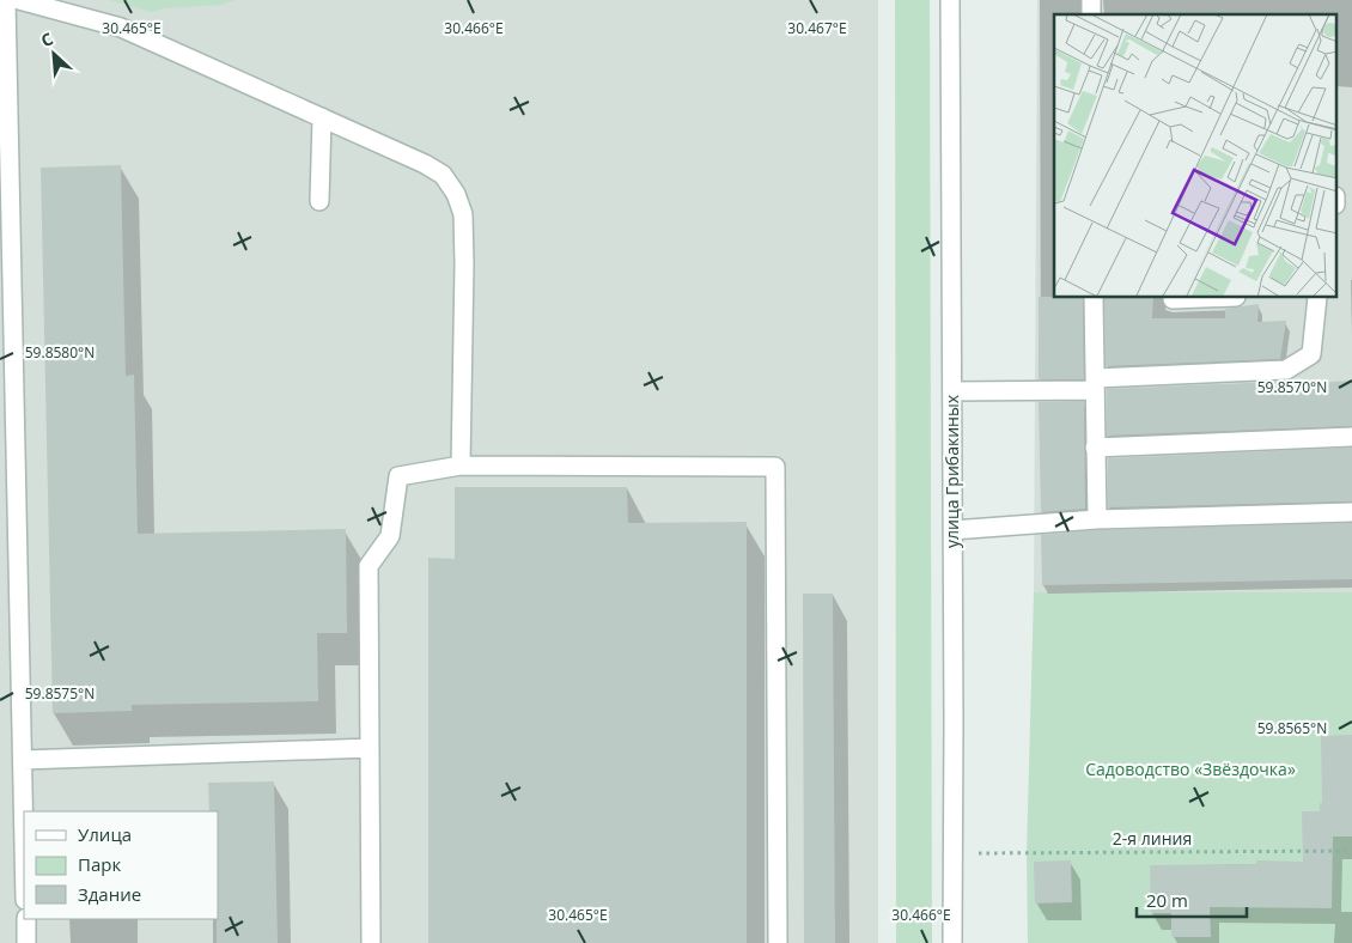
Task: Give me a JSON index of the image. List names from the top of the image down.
{
  "streets": {
    "street": ["улица Грибакиных"],
    "path": ["2-я линия"]
  },
  "crossings": [
    ["улица Грибакиных", "2-я линия"]
  ],
  "parks": ["Садоводство «Звёздочка»"],
  "legend": ["Улица", "Парк", "Здание"],
  "scale_bar": "20 m",
  "north": "top left",
  "coordinates": [
    "30.465°E",
    "30.466°E",
    "30.467°E",
    "59.8580°N",
    "59.8570°N",
    "59.8575°N",
    "59.8565°N"
  ]
}
